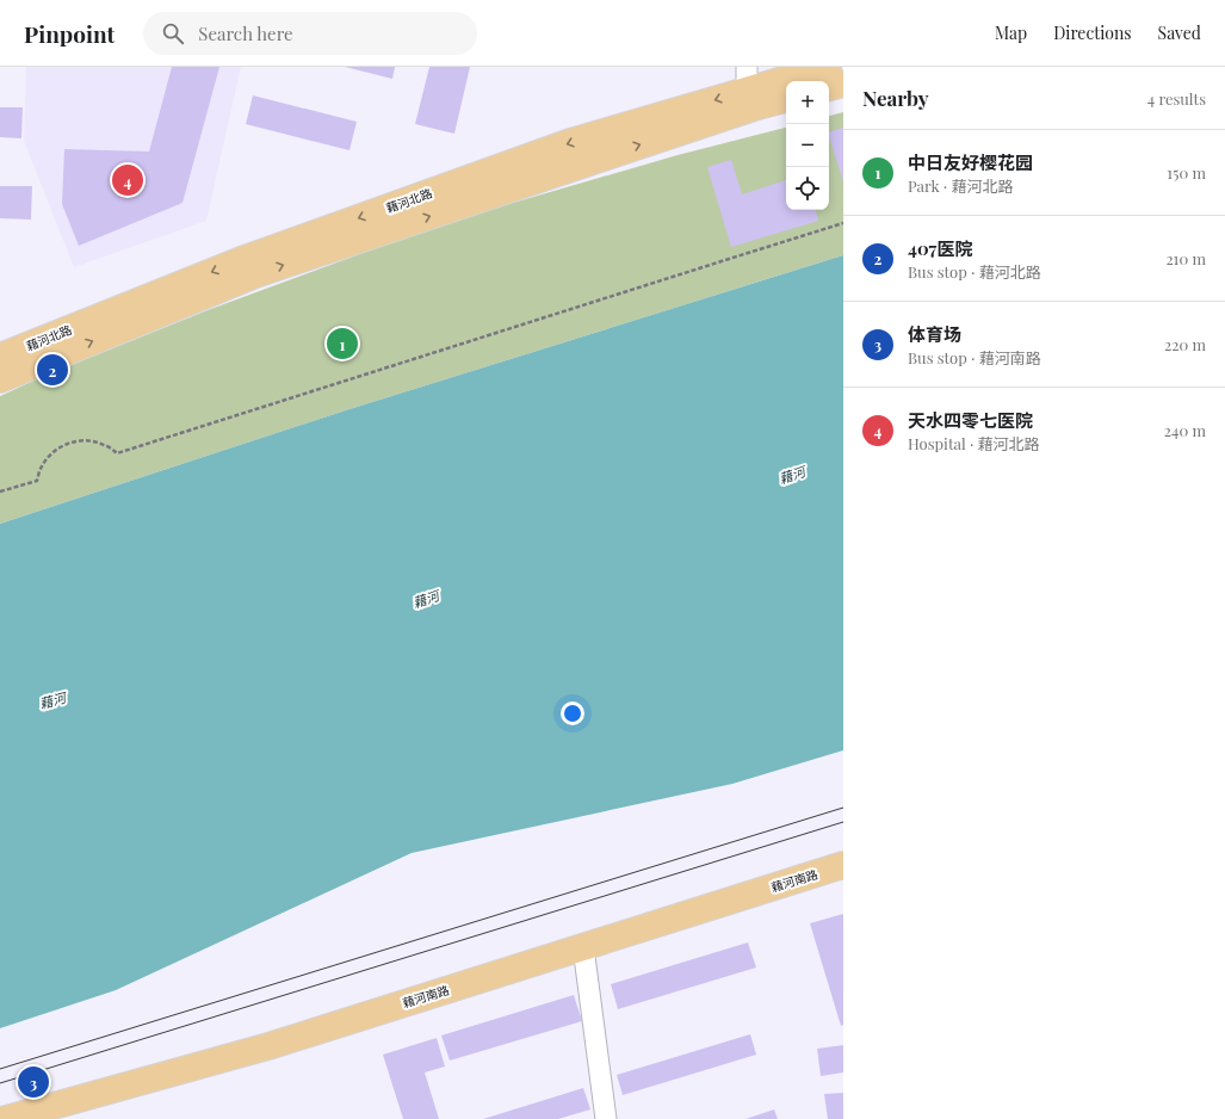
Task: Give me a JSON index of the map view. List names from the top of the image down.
{
  "streets": {
    "main road": ["藉河北路", "藉河南路"]
  },
  "water": ["藉河"],
  "page": {
    "header": "Pinpoint",
    "search": "Search here",
    "nav": ["Map", "Directions", "Saved"],
    "heading": ["Nearby", "4 results"],
    "map_buttons": ["+", "−"],
    "list": [
      {
        "mark": "1",
        "name": "中日友好樱花园",
        "note": "Park · 藉河北路",
        "value": "150 m"
      },
      {
        "mark": "2",
        "name": "407医院",
        "note": "Bus stop · 藉河北路",
        "value": "210 m"
      },
      {
        "mark": "3",
        "name": "体育场",
        "note": "Bus stop · 藉河南路",
        "value": "220 m"
      },
      {
        "mark": "4",
        "name": "天水四零七医院",
        "note": "Hospital · 藉河北路",
        "value": "240 m"
      }
    ],
    "pins": [
      "4",
      "1",
      "2",
      "3"
    ]
  }
}
